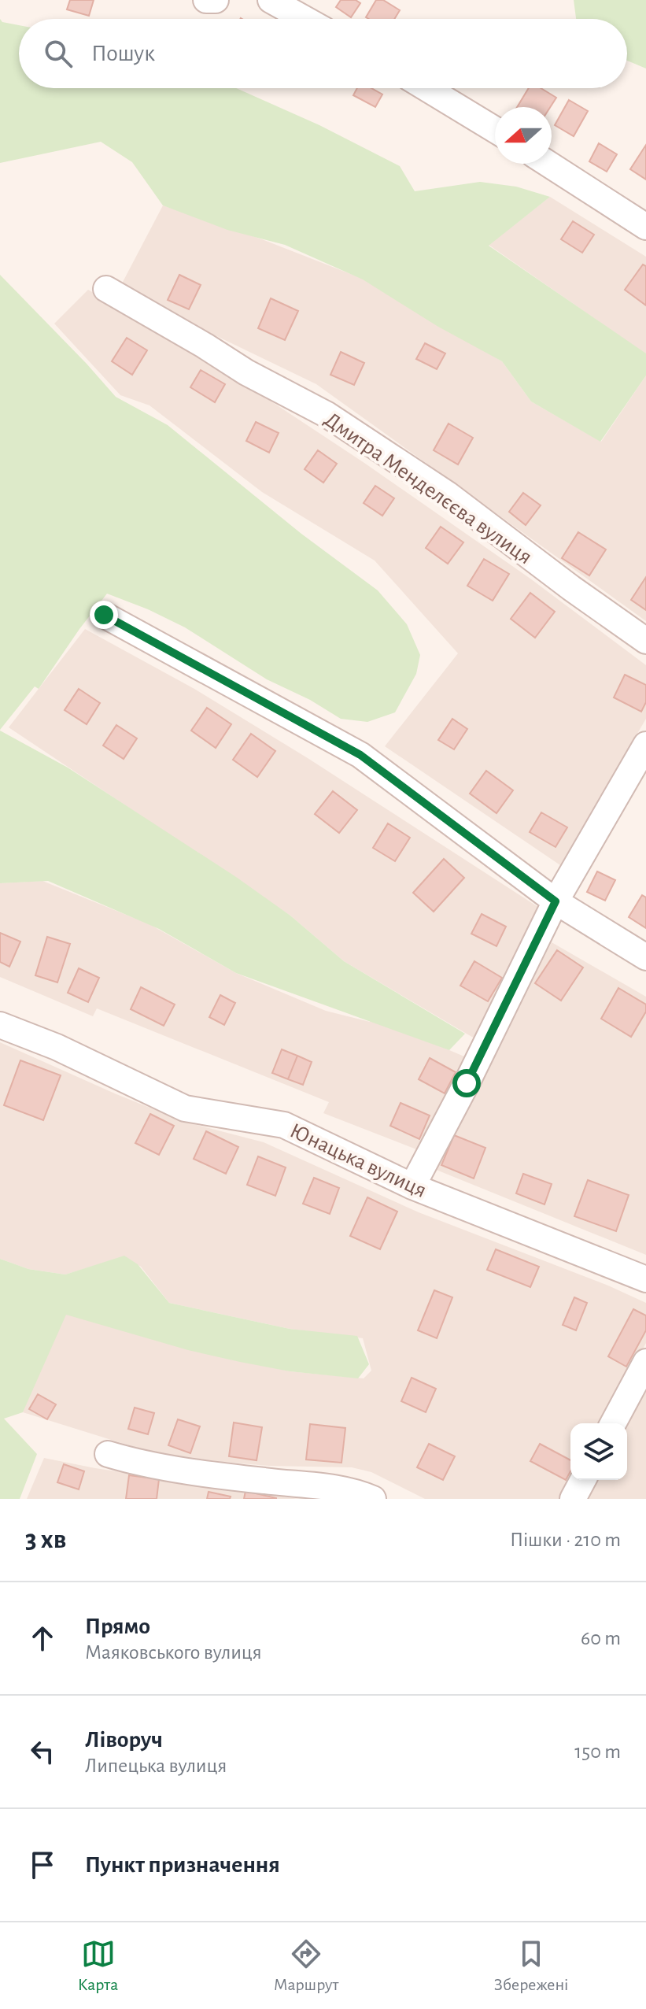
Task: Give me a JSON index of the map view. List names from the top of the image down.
{
  "streets": {
    "street": ["Дмитра Менделєєва вулиця", "Юнацька вулиця"]
  },
  "north": "left",
  "page": {
    "search": "Пошук",
    "heading": ["3 хв", "Пішки · 210 m"],
    "list": [
      ["Прямо", "Маяковського вулиця", "60 m"],
      ["Ліворуч", "Липецька вулиця", "150 m"],
      "Пункт призначення"
    ],
    "nav": ["Карта", "Маршрут", "Збережені"]
  }
}
